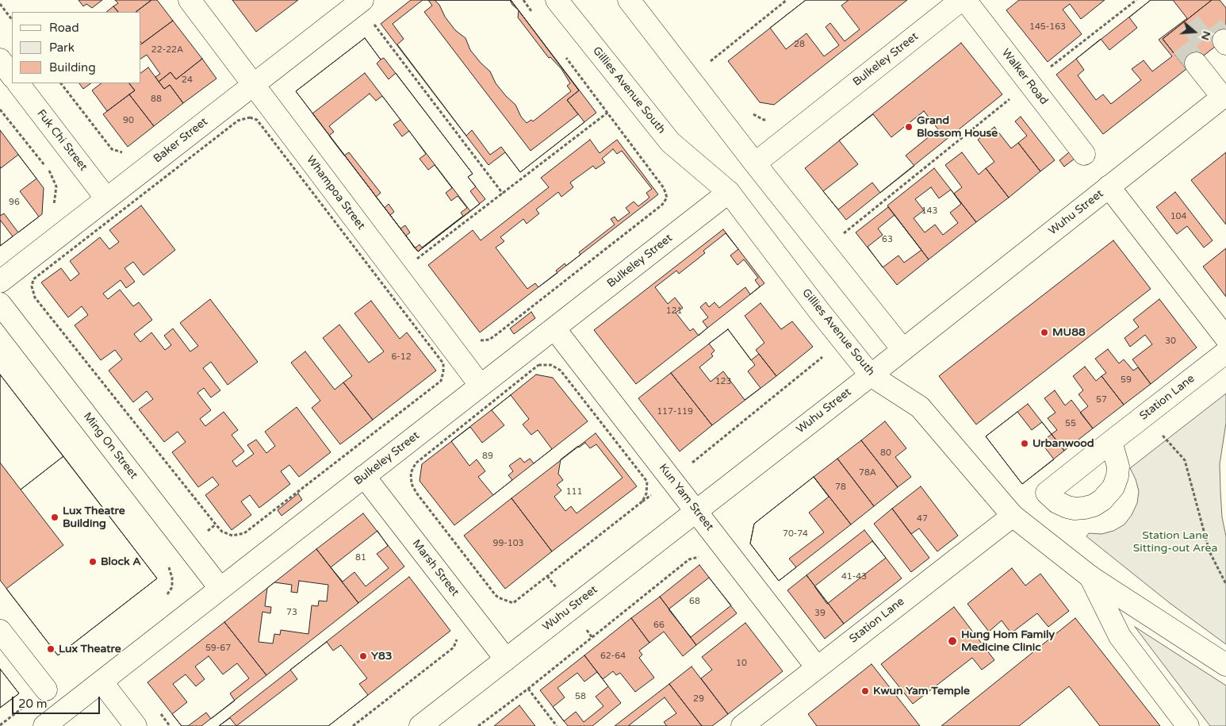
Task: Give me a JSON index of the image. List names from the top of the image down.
{
  "streets": {
    "main road": [
      "Bulkeley Street",
      "Walker Road",
      "Gillies Avenue South",
      "Fuk Chi Street",
      "Baker Street",
      "Whampoa Street",
      "Wuhu Street",
      "Station Lane",
      "Ming On Street",
      "Kun Yam Street",
      "Marsh Street"
    ]
  },
  "crossings": [
    ["Bulkeley Street", "Gillies Avenue South"],
    ["Bulkeley Street", "Whampoa Street"],
    ["Bulkeley Street", "Ming On Street"],
    ["Bulkeley Street", "Kun Yam Street"],
    ["Bulkeley Street", "Marsh Street"],
    ["Gillies Avenue South", "Wuhu Street"],
    ["Gillies Avenue South", "Station Lane"],
    ["Fuk Chi Street", "Baker Street"],
    ["Baker Street", "Whampoa Street"],
    ["Wuhu Street", "Kun Yam Street"],
    ["Wuhu Street", "Marsh Street"],
    ["Station Lane", "Kun Yam Street"]
  ],
  "parks": ["Station Lane Sitting-out Area"],
  "places": [
    "Grand Blossom House",
    "MU88",
    "Urbanwood",
    "Lux Theatre Building",
    "Block A",
    "Hung Hom Family Medicine Clinic",
    "Lux Theatre",
    "Y83",
    "Kwun Yam Temple"
  ],
  "house_numbers": [
    "145-163",
    "28",
    "22-22A",
    "24",
    "88",
    "90",
    "96",
    "143",
    "104",
    "63",
    "121",
    "30",
    "6-12",
    "59",
    "123",
    "57",
    "117-119",
    "55",
    "80",
    "89",
    "78A",
    "78",
    "111",
    "47",
    "70-74",
    "99-103",
    "81",
    "41-43",
    "68",
    "73",
    "39",
    "66",
    "59-67",
    "62-64",
    "10",
    "58",
    "29"
  ],
  "legend": ["Road", "Park", "Building"],
  "scale_bar": "20 m",
  "north": "right"
}
